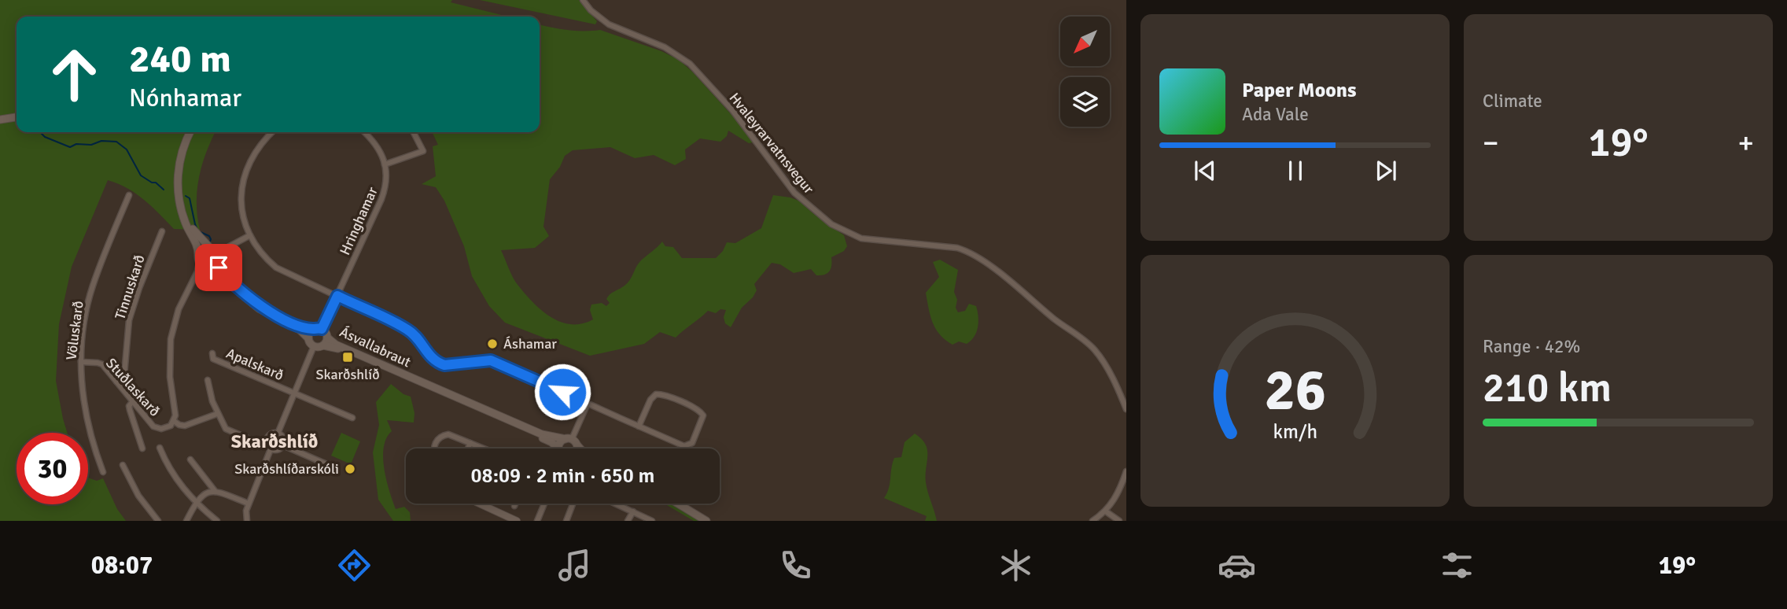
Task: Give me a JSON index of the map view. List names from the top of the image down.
{
  "streets": {
    "main road": ["Ásvallabraut"],
    "street": [
      "Hvaleyrarvatnsvegur",
      "Hringhamar",
      "Tinnuskarð",
      "Völuskarð",
      "Apalskarð",
      "Stuðlaskarð"
    ]
  },
  "crossings": [
    ["Hringhamar", "Ásvallabraut"],
    ["Tinnuskarð", "Stuðlaskarð"],
    ["Völuskarð", "Stuðlaskarð"]
  ],
  "districts": ["Skarðshlíð"],
  "places": {
    "other": ["Áshamar", "Skarðshlíðarskóli"],
    "transit": ["Skarðshlíð"]
  },
  "north": "bottom left",
  "page": {
    "tile": [
      "Climate",
      ["Range · 42%", "210 km"]
    ],
    "turn": ["240 m", "Nónhamar"],
    "song": ["Paper Moons", "Ada Vale"],
    "heat": ["−", "19°", "+"],
    "limit": "30",
    "trip": "08:09 · 2 min · 650 m",
    "tabs": ["08:07", "19°"],
    "gauge": ["26", "km/h"]
  }
}
